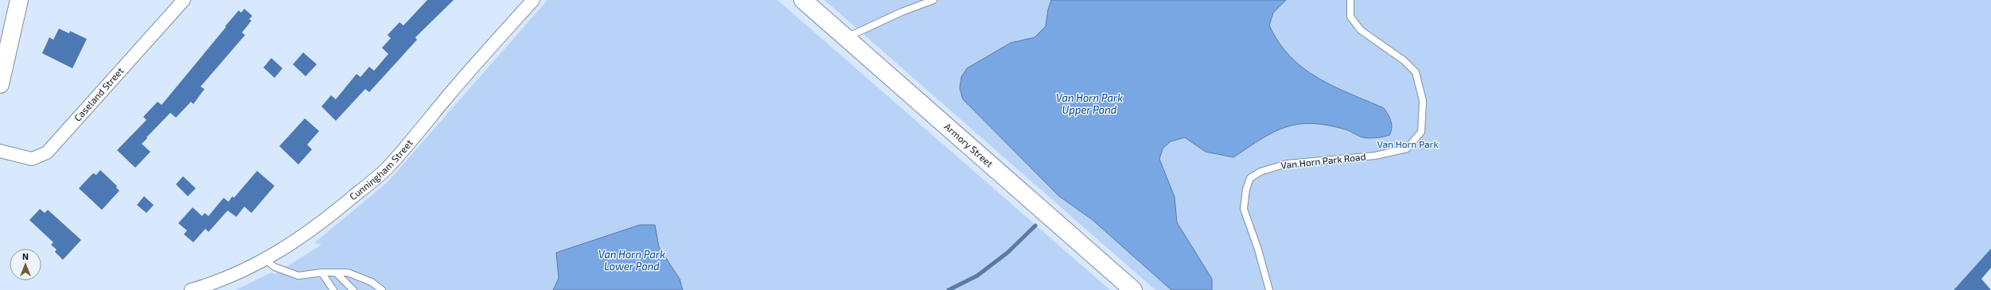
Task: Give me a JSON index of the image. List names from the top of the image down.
{
  "streets": {
    "main road": ["Armory Street"],
    "street": ["Caseland Street", "Cunningham Street"],
    "lane": ["Van Horn Park Road"]
  },
  "water": ["Van Horn Park Upper Pond", "Van Horn Park Lower Pond"],
  "parks": ["Van Horn Park"],
  "north": "top"
}
